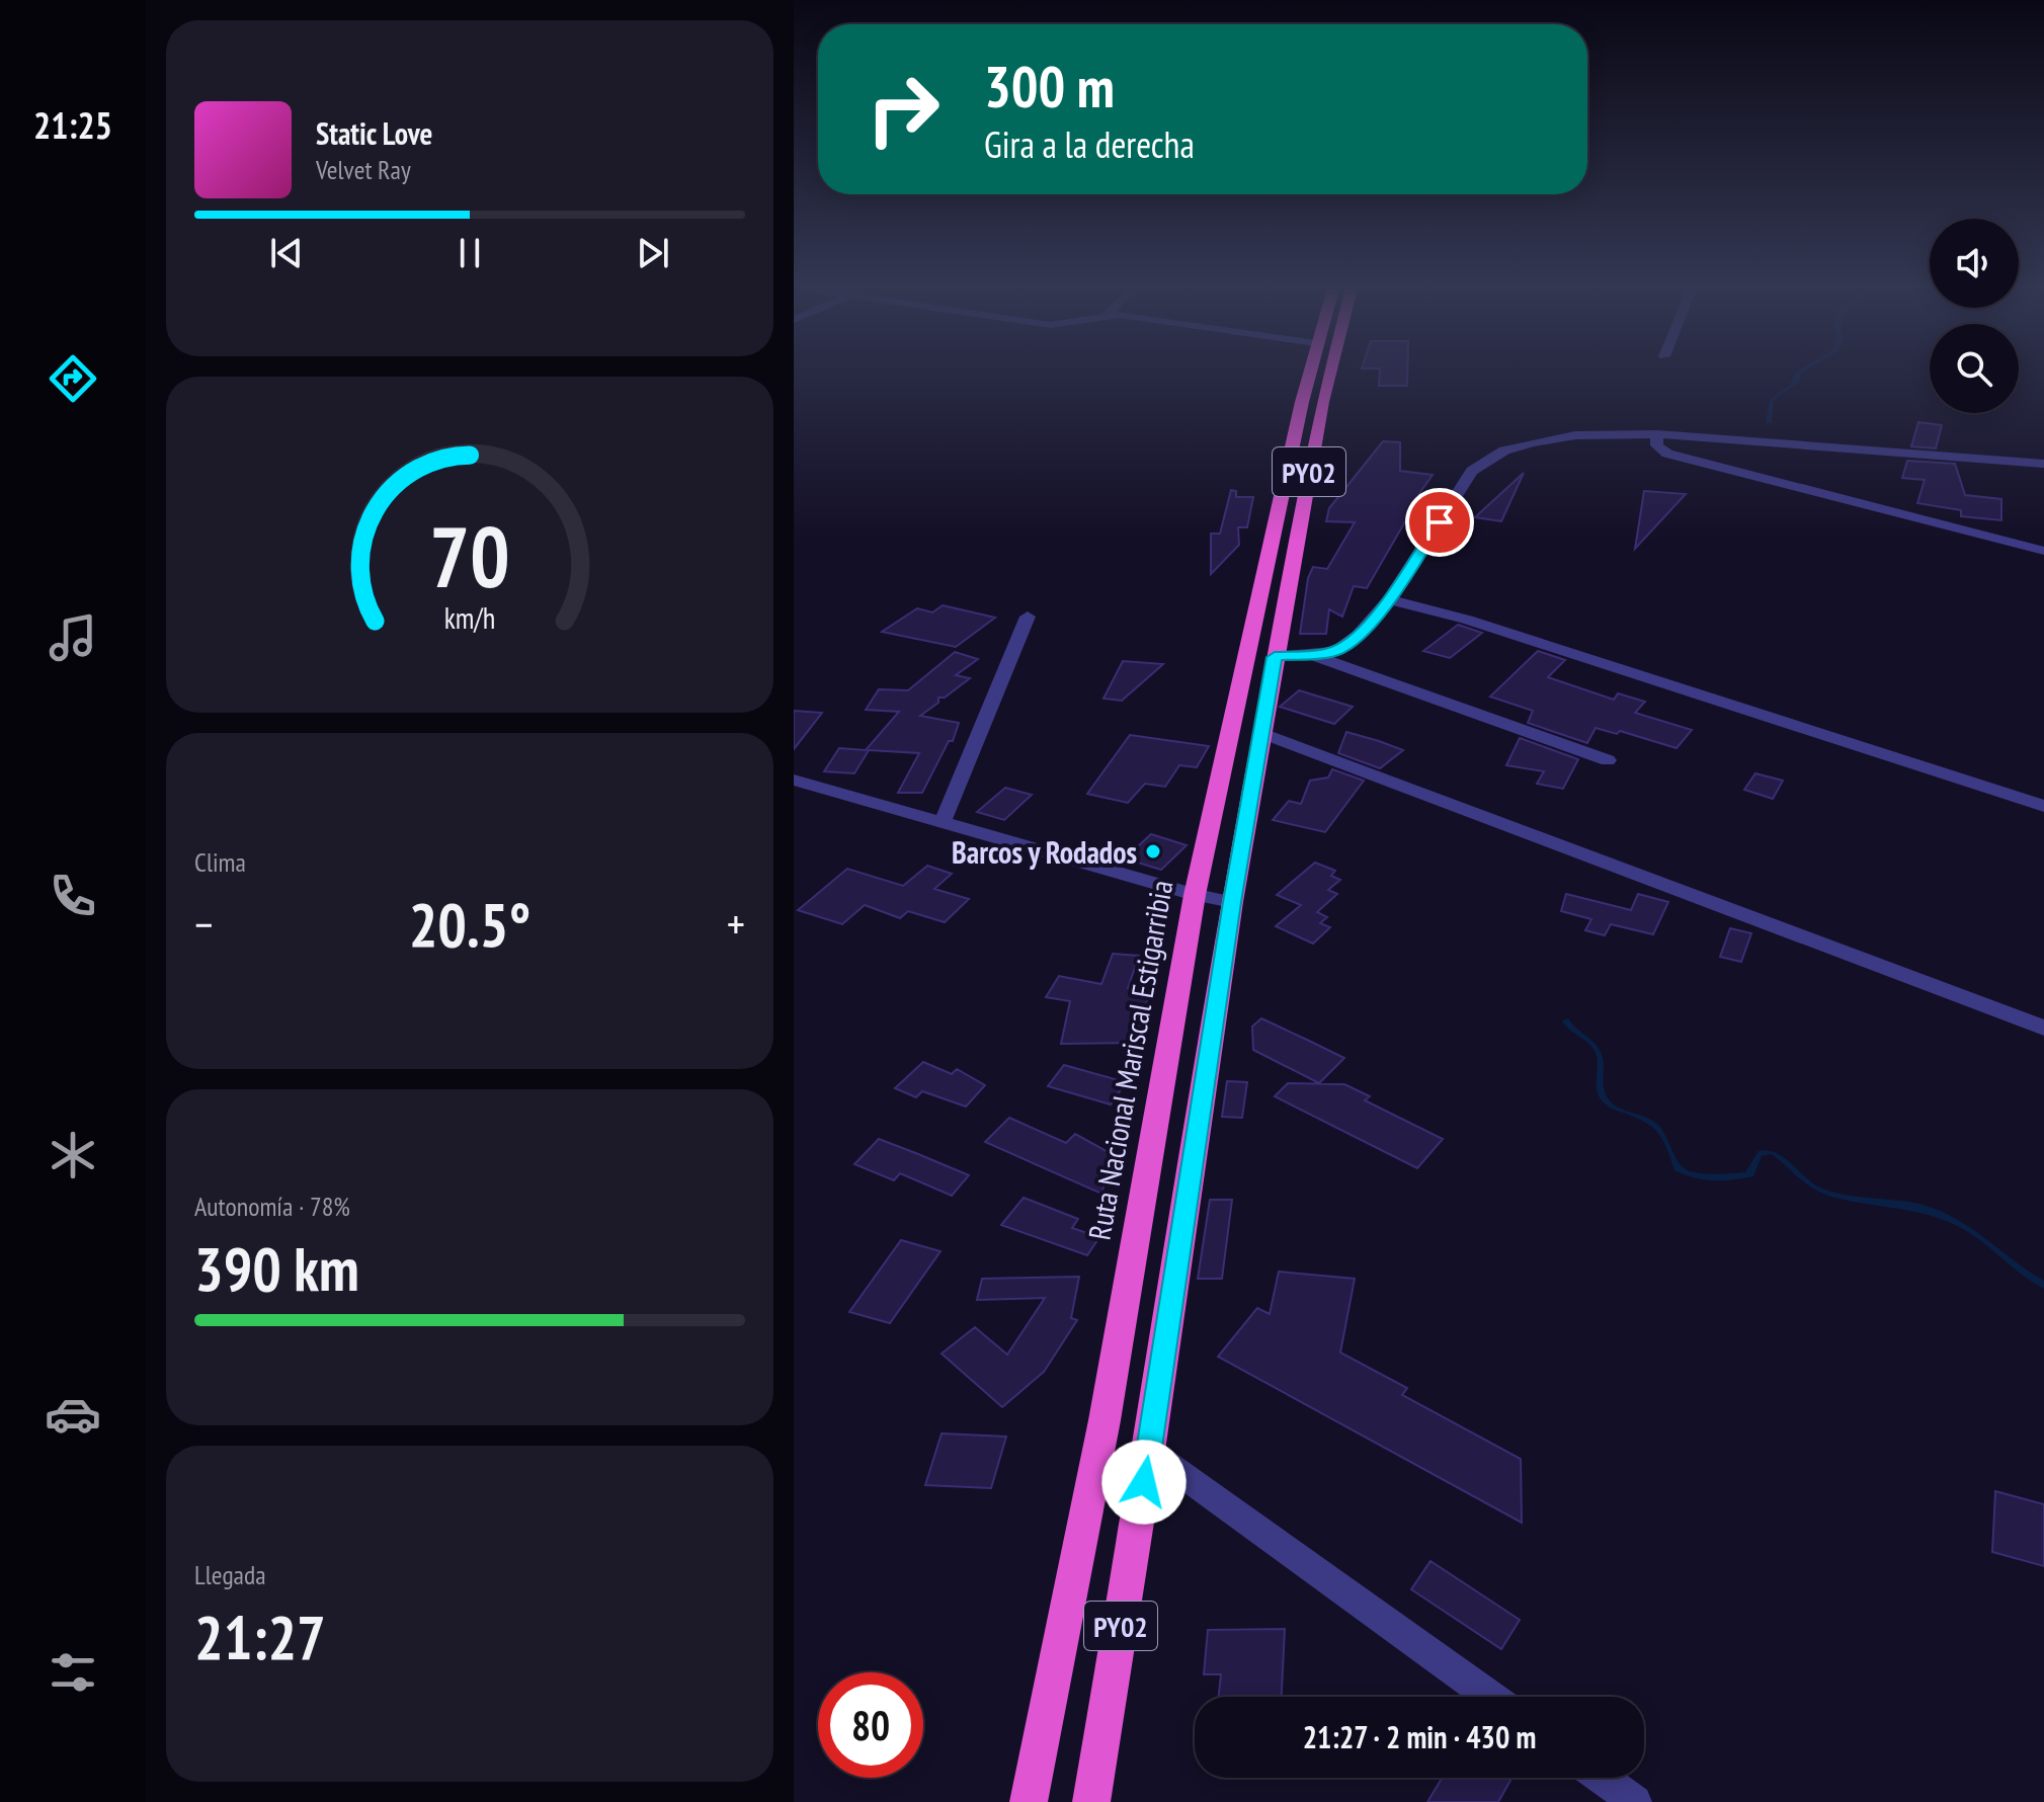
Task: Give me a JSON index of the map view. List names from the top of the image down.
{
  "streets": {
    "highway": ["PY02", "Ruta Nacional Mariscal Estigarribia"]
  },
  "places": ["Barcos y Rodados"],
  "page": {
    "tabs": "21:25",
    "turn": ["300 m", "Gira a la derecha"],
    "song": ["Static Love", "Velvet Ray"],
    "tile": [
      "Clima",
      ["Autonomía · 78%", "390 km"],
      ["Llegada", "21:27"]
    ],
    "heat": ["−", "20.5°", "+"],
    "limit": "80",
    "trip": "21:27 · 2 min · 430 m",
    "gauge": ["70", "km/h"]
  }
}
